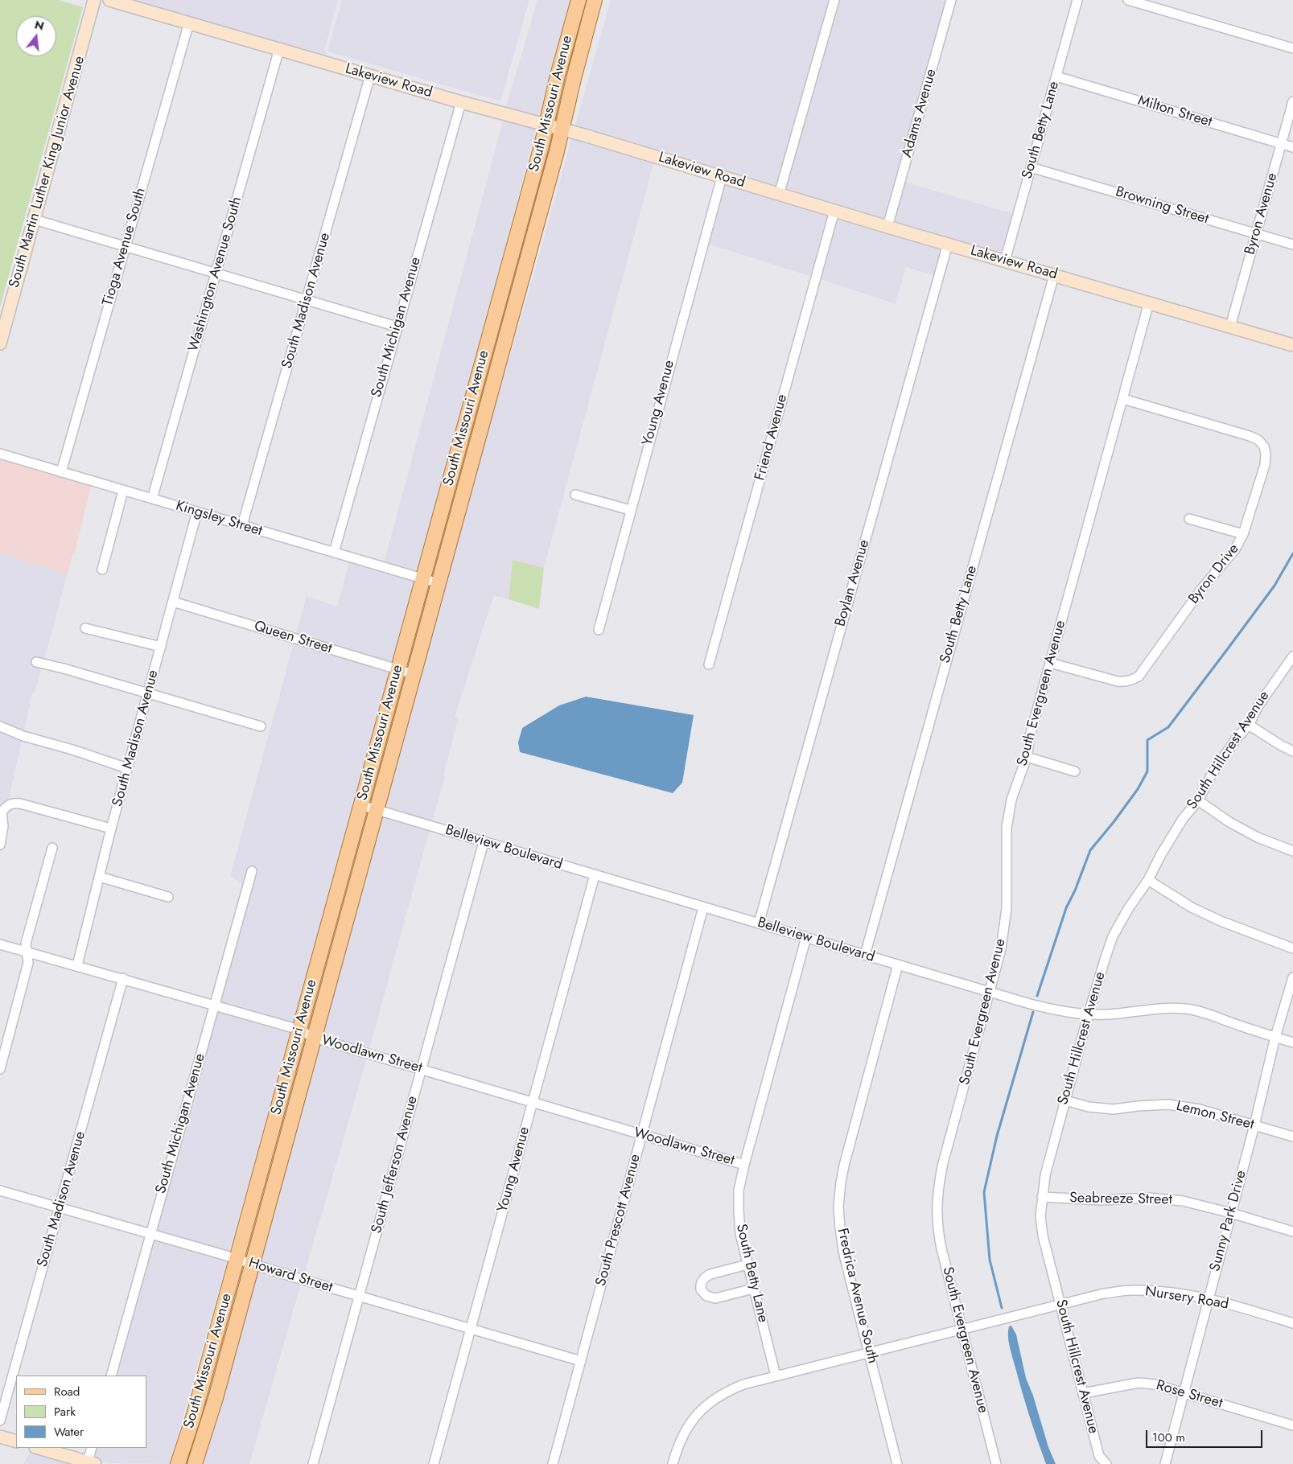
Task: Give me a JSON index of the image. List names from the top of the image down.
{
  "streets": {
    "main road": ["South Missouri Avenue"],
    "street": [
      "Lakeview Road",
      "Milton Street",
      "Adams Avenue",
      "South Betty Lane",
      "South Martin Luther King Junior Avenue",
      "Browning Street",
      "Byron Avenue",
      "Tioga Avenue South",
      "Washington Avenue South",
      "South Madison Avenue",
      "South Michigan Avenue",
      "Young Avenue",
      "Friend Avenue",
      "Kingsley Street",
      "Byron Drive",
      "Boylan Avenue",
      "Queen Street",
      "South Evergreen Avenue",
      "South Hillcrest Avenue",
      "Belleview Boulevard",
      "Woodlawn Street",
      "Lemon Street",
      "South Jefferson Avenue",
      "Seabreeze Street",
      "South Prescott Avenue",
      "Sunny Park Drive",
      "Howard Street",
      "Fredrica Avenue South",
      "Nursery Road",
      "Rose Street"
    ]
  },
  "crossings": [
    ["Lakeview Road", "South Missouri Avenue"],
    ["Lakeview Road", "Adams Avenue"],
    ["Lakeview Road", "South Betty Lane"],
    ["Lakeview Road", "Byron Avenue"],
    ["Lakeview Road", "Tioga Avenue South"],
    ["Lakeview Road", "Washington Avenue South"],
    ["Lakeview Road", "South Madison Avenue"],
    ["Lakeview Road", "South Michigan Avenue"],
    ["Lakeview Road", "Young Avenue"],
    ["Lakeview Road", "Friend Avenue"],
    ["Lakeview Road", "Boylan Avenue"],
    ["Lakeview Road", "South Evergreen Avenue"],
    ["South Missouri Avenue", "Kingsley Street"],
    ["South Missouri Avenue", "Queen Street"],
    ["South Missouri Avenue", "Belleview Boulevard"],
    ["South Missouri Avenue", "Woodlawn Street"],
    ["South Missouri Avenue", "Howard Street"],
    ["Milton Street", "South Betty Lane"],
    ["Milton Street", "Byron Avenue"],
    ["South Betty Lane", "Browning Street"],
    ["South Betty Lane", "Belleview Boulevard"],
    ["South Betty Lane", "Woodlawn Street"],
    ["South Betty Lane", "Nursery Road"],
    ["Browning Street", "Byron Avenue"],
    ["Tioga Avenue South", "Kingsley Street"],
    ["Washington Avenue South", "Kingsley Street"],
    ["South Madison Avenue", "Kingsley Street"],
    ["South Madison Avenue", "Queen Street"],
    ["South Madison Avenue", "Woodlawn Street"],
    ["South Madison Avenue", "Howard Street"],
    ["South Michigan Avenue", "Kingsley Street"],
    ["South Michigan Avenue", "Woodlawn Street"],
    ["South Michigan Avenue", "Howard Street"],
    ["Young Avenue", "Belleview Boulevard"],
    ["Young Avenue", "Woodlawn Street"],
    ["Young Avenue", "Howard Street"],
    ["Byron Drive", "South Evergreen Avenue"],
    ["Boylan Avenue", "Belleview Boulevard"],
    ["South Evergreen Avenue", "Belleview Boulevard"],
    ["South Evergreen Avenue", "Nursery Road"],
    ["South Hillcrest Avenue", "Belleview Boulevard"],
    ["South Hillcrest Avenue", "Lemon Street"],
    ["South Hillcrest Avenue", "Seabreeze Street"],
    ["South Hillcrest Avenue", "Nursery Road"],
    ["South Hillcrest Avenue", "Rose Street"],
    ["Belleview Boulevard", "South Jefferson Avenue"],
    ["Belleview Boulevard", "South Prescott Avenue"],
    ["Belleview Boulevard", "Sunny Park Drive"],
    ["Belleview Boulevard", "Fredrica Avenue South"],
    ["Woodlawn Street", "South Jefferson Avenue"],
    ["Woodlawn Street", "South Prescott Avenue"],
    ["Lemon Street", "Sunny Park Drive"],
    ["South Jefferson Avenue", "Howard Street"],
    ["Seabreeze Street", "Sunny Park Drive"],
    ["South Prescott Avenue", "Howard Street"],
    ["Sunny Park Drive", "Nursery Road"],
    ["Sunny Park Drive", "Rose Street"],
    ["Fredrica Avenue South", "Nursery Road"]
  ],
  "legend": ["Road", "Park", "Water"],
  "scale_bar": "100 m",
  "north": "top"
}
